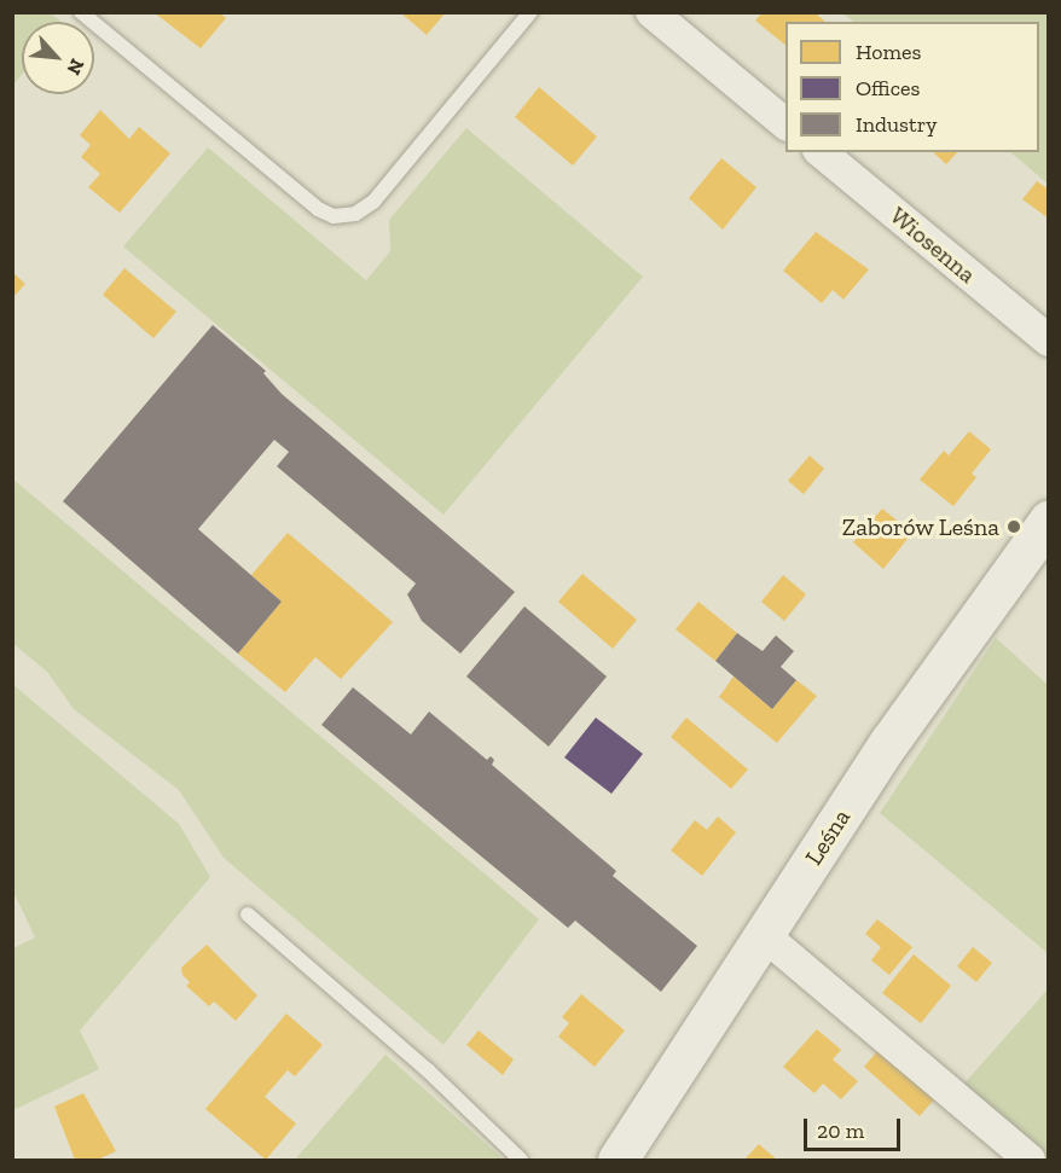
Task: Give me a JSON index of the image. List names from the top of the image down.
{
  "streets": {
    "street": ["Wiosenna", "Leśna"]
  },
  "places": ["Zaborów Leśna"],
  "legend": ["Homes", "Offices", "Industry"],
  "scale_bar": "20 m",
  "north": "bottom right"
}
